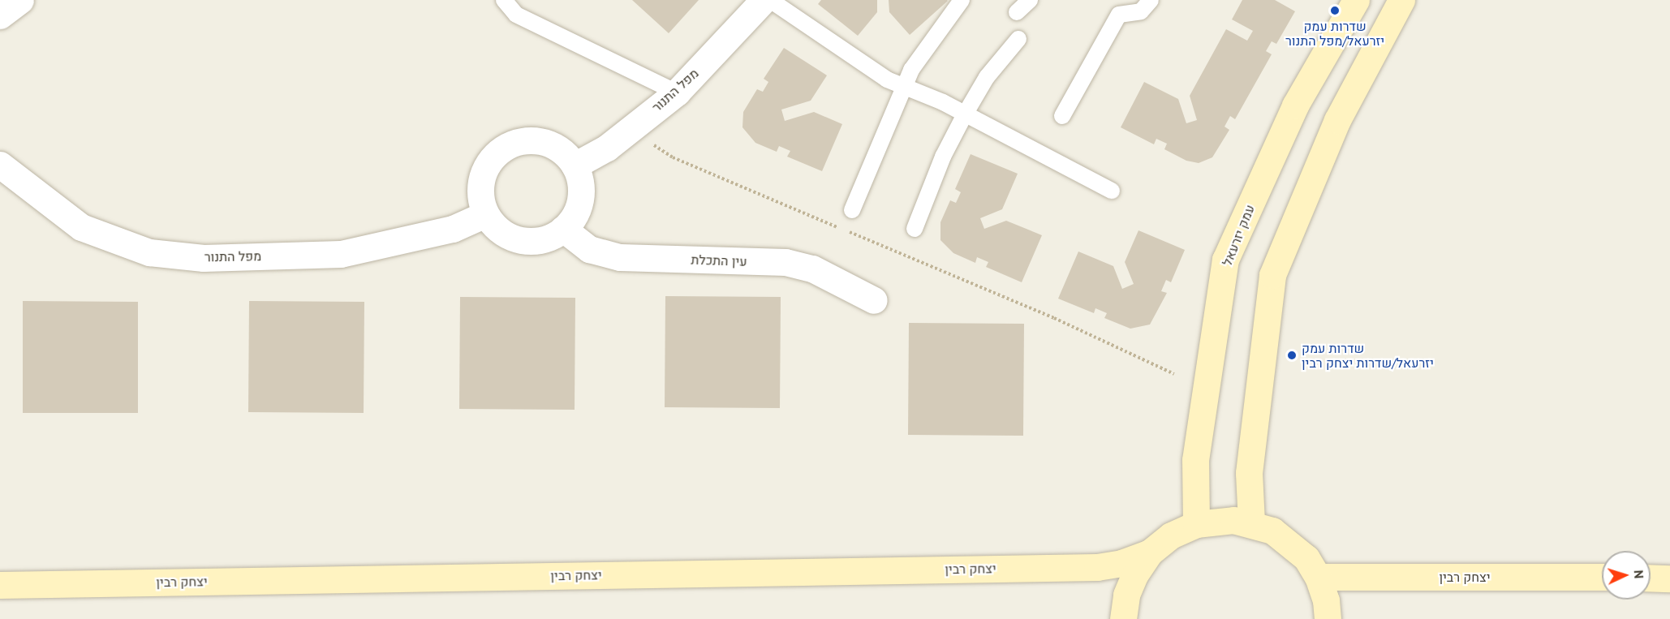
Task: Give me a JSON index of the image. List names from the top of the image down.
{
  "streets": {
    "main road": ["עמק יזרעאל", "יצחק רבין"],
    "street": ["מפל התנור", "עין התכלת"]
  },
  "crossings": [
    ["מפל התנור", "עין התכלת"]
  ],
  "places": ["שדרות עמק יזרעאל/מפל התנור", "שדרות עמק יזרעאל/שדרות יצחק רבין"],
  "north": "right"
}
